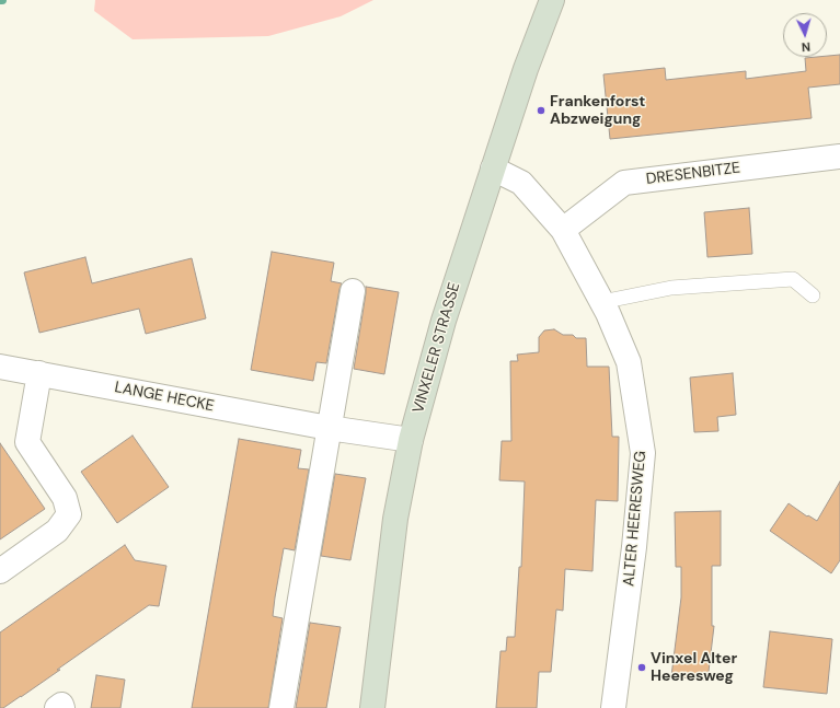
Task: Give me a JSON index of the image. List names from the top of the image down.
{
  "streets": {
    "main road": ["VINXELER STRASSE"],
    "street": ["DRESENBITZE", "LANGE HECKE", "ALTER HEERESWEG"]
  },
  "crossings": [
    ["DRESENBITZE", "ALTER HEERESWEG"],
    ["VINXELER STRASSE", "LANGE HECKE"],
    ["VINXELER STRASSE", "ALTER HEERESWEG"]
  ],
  "places": ["Frankenforst Abzweigung", "Vinxel Alter Heeresweg"],
  "north": "bottom"
}
